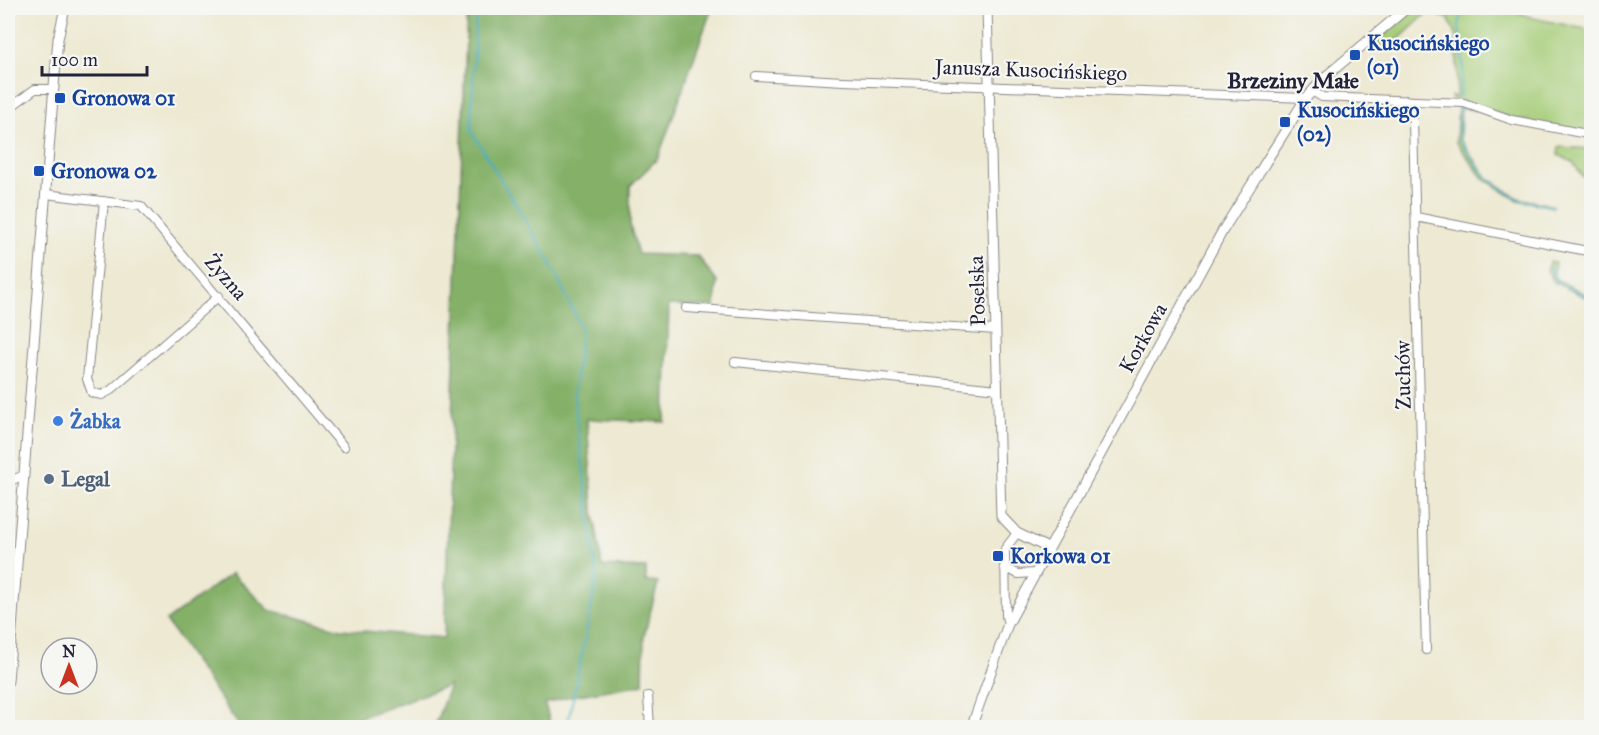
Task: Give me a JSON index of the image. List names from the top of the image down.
{
  "streets": {
    "street": [
      "Janusza Kusocińskiego",
      "Żyzna",
      "Poselska",
      "Korkowa",
      "Zuchów"
    ]
  },
  "crossings": [
    ["Janusza Kusocińskiego", "Poselska"],
    ["Janusza Kusocińskiego", "Korkowa"],
    ["Janusza Kusocińskiego", "Zuchów"],
    ["Poselska", "Korkowa"]
  ],
  "districts": ["Brzeziny Małe"],
  "places": {
    "transit": [
      "Kusocińskiego (01)",
      "Gronowa 01",
      "Kusocińskiego (02)",
      "Gronowa 02",
      "Korkowa 01"
    ],
    "other": ["Żabka", "Legal"]
  },
  "scale_bar": "100 m",
  "north": "top"
}
